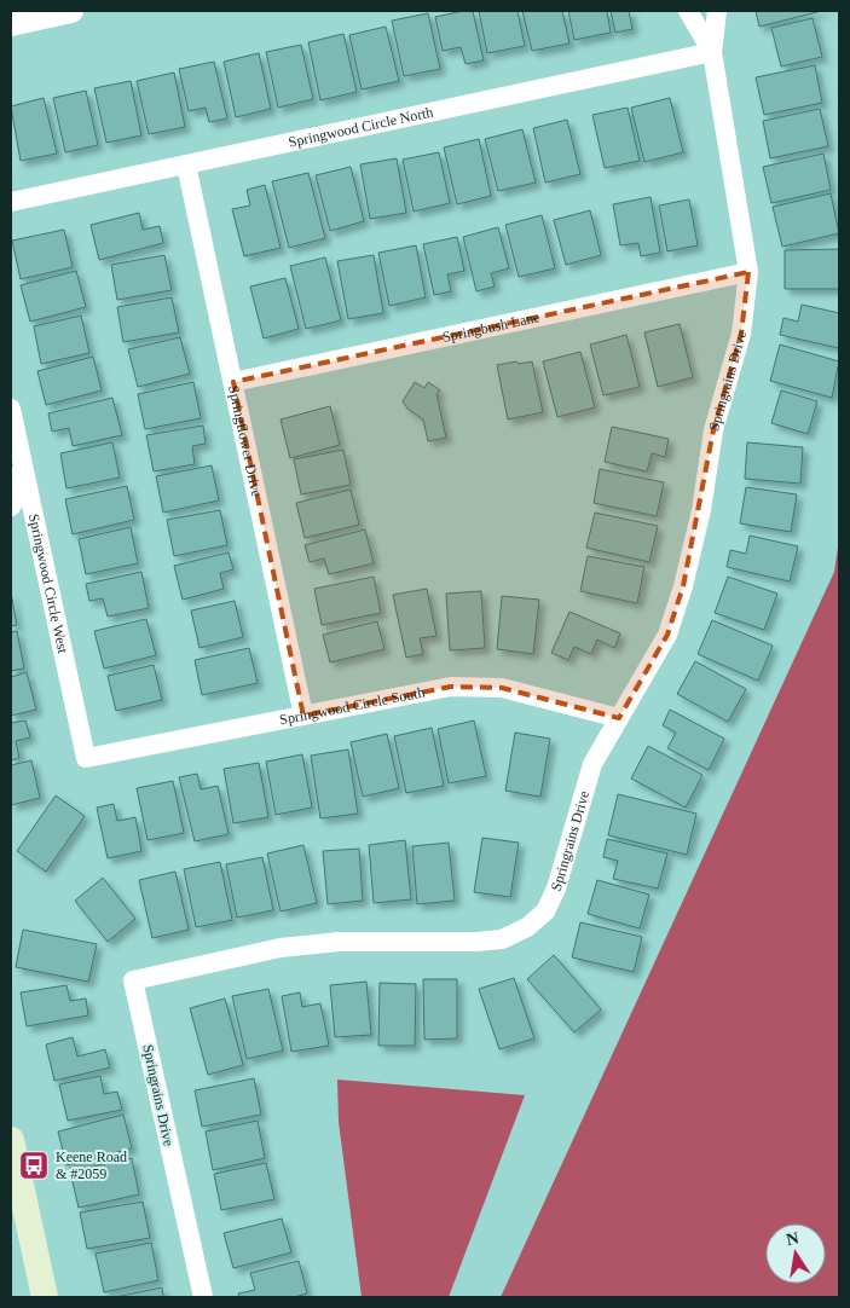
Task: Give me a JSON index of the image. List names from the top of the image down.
{
  "streets": {
    "street": [
      "Springwood Circle North",
      "Springbush Lane",
      "Springrains Drive",
      "Springflower Drive",
      "Springwood Circle West",
      "Springwood Circle South"
    ]
  },
  "crossings": [
    ["Springwood Circle North", "Springrains Drive"],
    ["Springwood Circle North", "Springflower Drive"],
    ["Springbush Lane", "Springrains Drive"],
    ["Springbush Lane", "Springflower Drive"],
    ["Springrains Drive", "Springwood Circle South"],
    ["Springflower Drive", "Springwood Circle South"],
    ["Springwood Circle West", "Springwood Circle South"]
  ],
  "places": {
    "bus stop": ["Keene Road & #2059"]
  },
  "north": "top"
}
